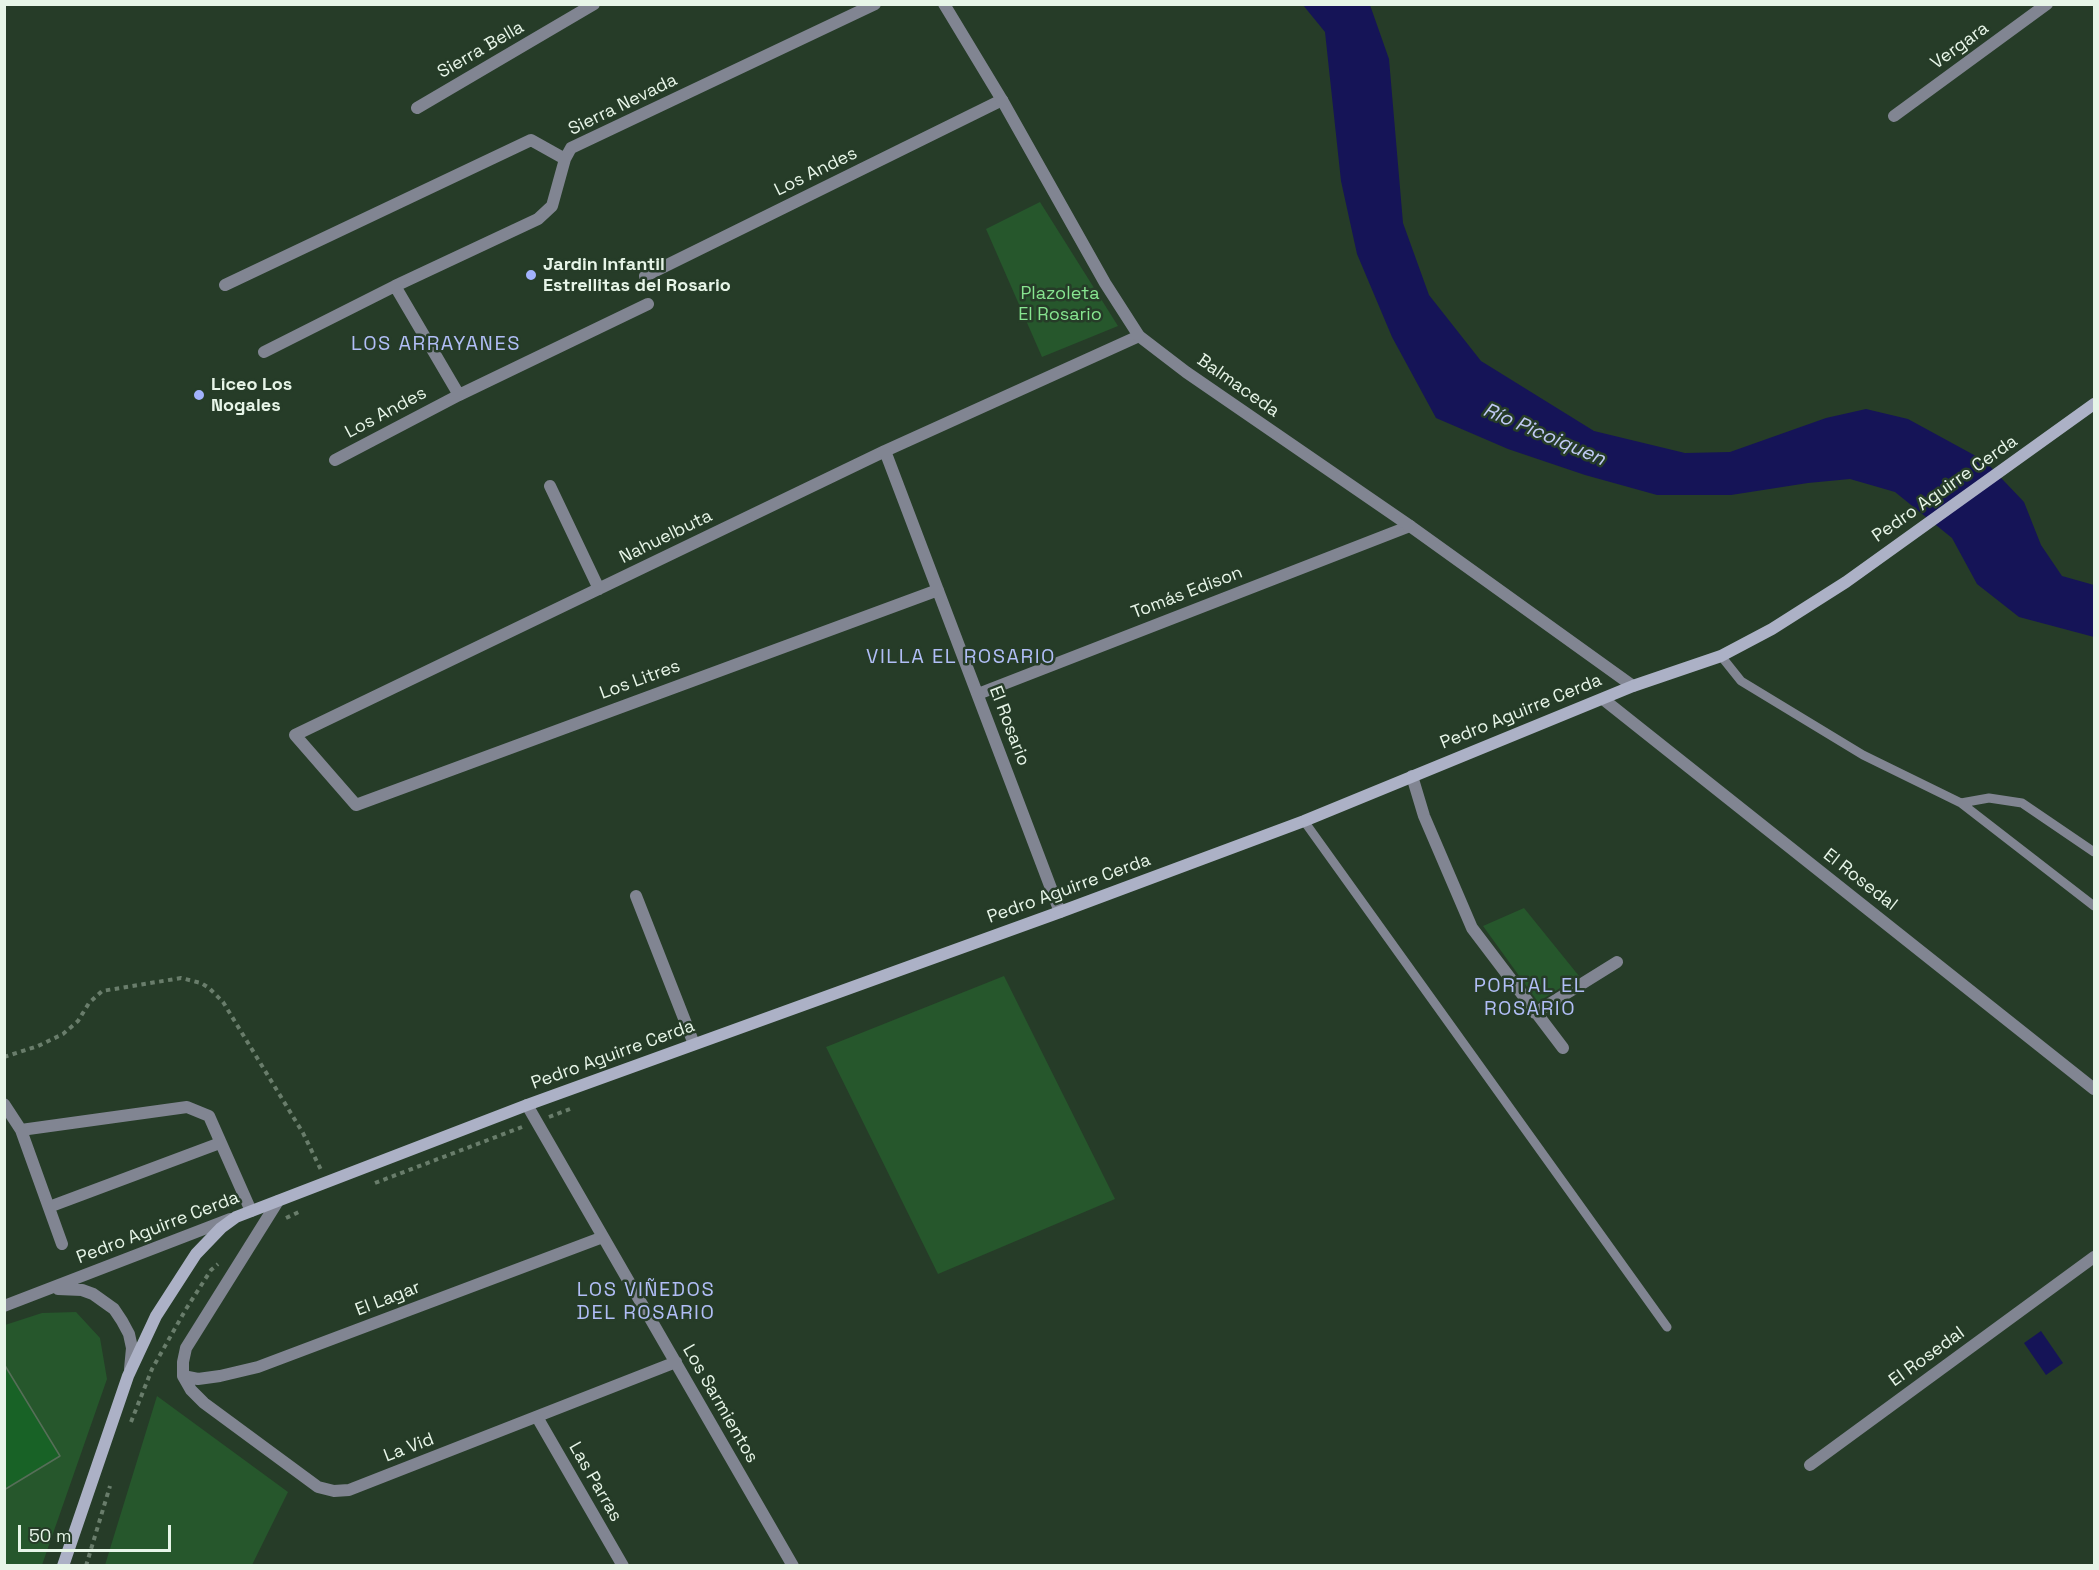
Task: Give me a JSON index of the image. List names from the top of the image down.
{
  "streets": {
    "main road": ["Pedro Aguirre Cerda"],
    "street": [
      "Vergara",
      "Sierra Bella",
      "Sierra Nevada",
      "Los Andes",
      "Balmaceda",
      "Nahuelbuta",
      "Tomás Edison",
      "Los Litres",
      "El Rosario",
      "El Rosedal",
      "El Lagar",
      "Los Sarmientos",
      "La Vid",
      "Las Parras"
    ]
  },
  "crossings": [
    ["Los Andes", "Balmaceda"],
    ["Balmaceda", "Pedro Aguirre Cerda"],
    ["Balmaceda", "Nahuelbuta"],
    ["Balmaceda", "Tomás Edison"],
    ["Pedro Aguirre Cerda", "El Rosario"],
    ["Pedro Aguirre Cerda", "El Rosedal"],
    ["Pedro Aguirre Cerda", "Los Sarmientos"],
    ["Nahuelbuta", "Los Litres"],
    ["Nahuelbuta", "El Rosario"],
    ["Tomás Edison", "El Rosario"],
    ["Los Litres", "El Rosario"],
    ["El Lagar", "Los Sarmientos"],
    ["El Lagar", "La Vid"],
    ["Los Sarmientos", "La Vid"],
    ["La Vid", "Las Parras"]
  ],
  "districts": [
    "LOS ARRAYANES",
    "VILLA EL ROSARIO",
    "PORTAL EL ROSARIO",
    "LOS VIÑEDOS DEL ROSARIO"
  ],
  "water": ["Río Picoiquen"],
  "parks": ["Plazoleta El Rosario"],
  "places": ["Jardin Infantil Estrellitas del Rosario", "Liceo Los Nogales"],
  "scale_bar": "50 m"
}
